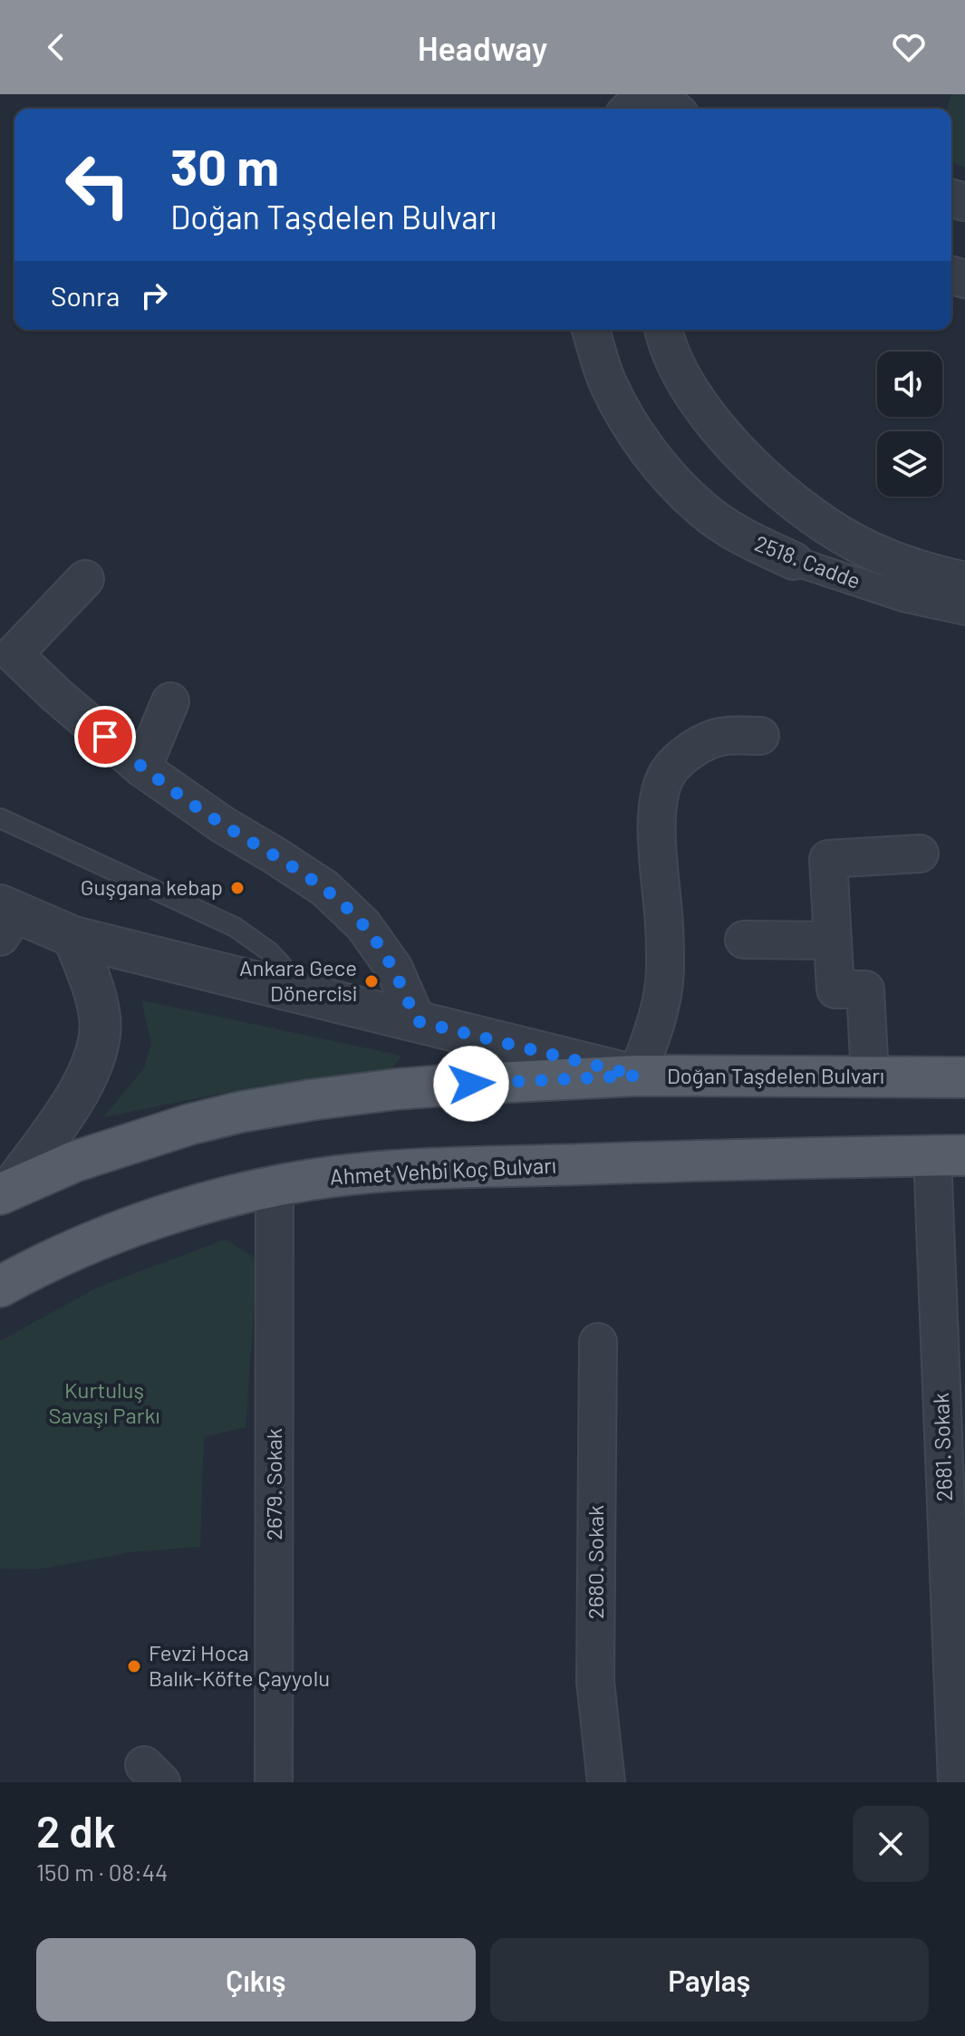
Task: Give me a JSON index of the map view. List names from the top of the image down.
{
  "streets": {
    "main road": ["Doğan Taşdelen Bulvarı", "Ahmet Vehbi Koç Bulvarı"],
    "street": [
      "2518. Cadde",
      "2681. Sokak",
      "2679. Sokak",
      "2680. Sokak"
    ]
  },
  "crossings": [
    ["Ahmet Vehbi Koç Bulvarı", "2681. Sokak"],
    ["Ahmet Vehbi Koç Bulvarı", "2679. Sokak"]
  ],
  "parks": ["Kurtuluş Savaşı Parkı"],
  "places": ["Guşgana kebap", "Ankara Gece Dönercisi", "Fevzi Hoca Balık-Köfte Çayyolu"],
  "page": {
    "header": "Headway",
    "turn": ["30 m", "Doğan Taşdelen Bulvarı"],
    "then": "Sonra",
    "heading": ["2 dk", "150 m · 08:44"],
    "buttons": ["Çıkış", "Paylaş"]
  }
}
